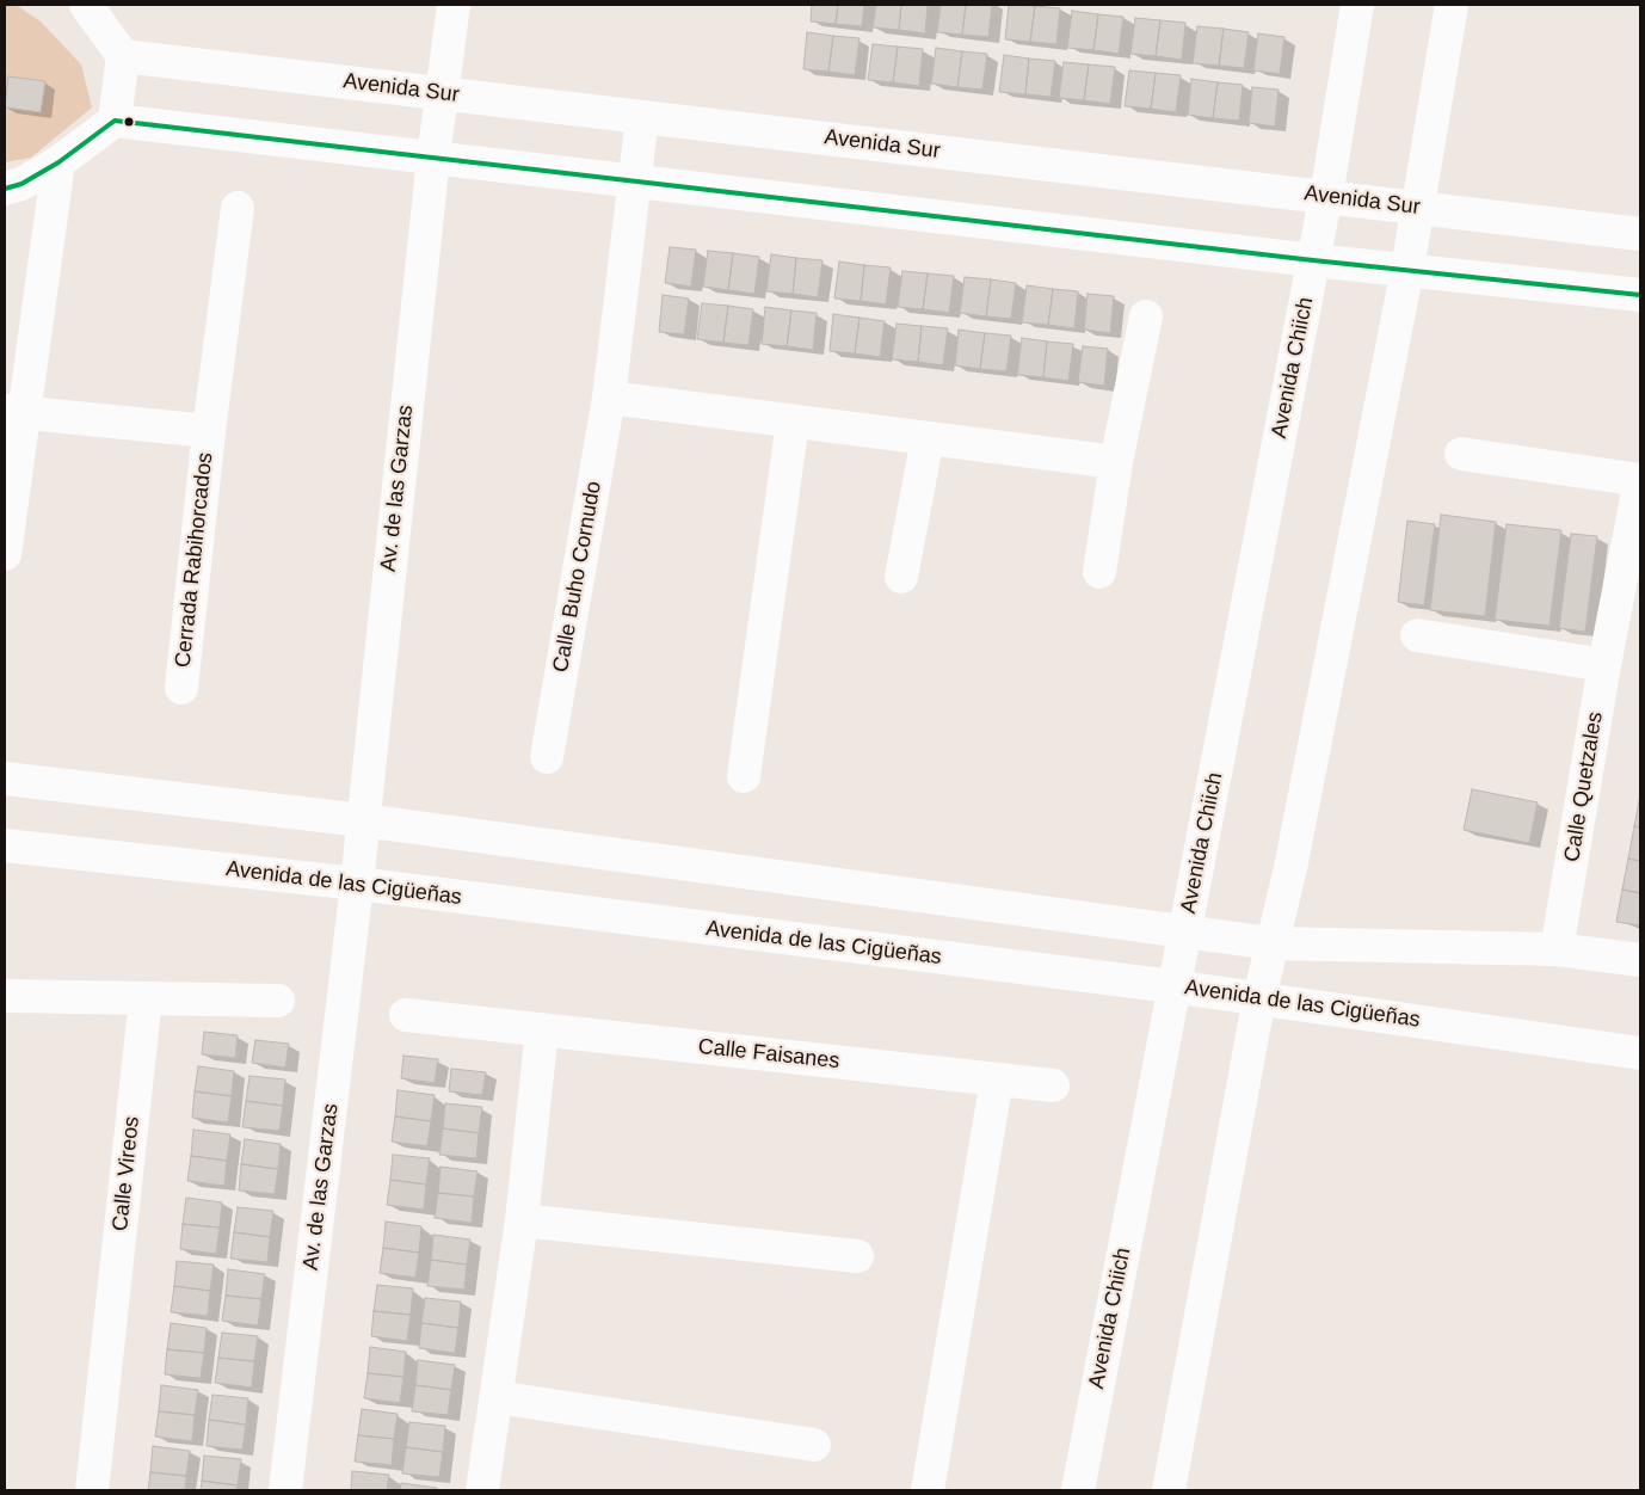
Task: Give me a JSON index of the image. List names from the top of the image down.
{
  "streets": {
    "street": [
      "Avenida Sur",
      "Avenida Chiich",
      "Av. de las Garzas",
      "Cerrada Rabihorcados",
      "Calle Buho Cornudo",
      "Calle Quetzales",
      "Avenida de las Cigüeñas",
      "Calle Faisanes",
      "Calle Vireos"
    ]
  },
  "crossings": [
    ["Avenida Sur", "Avenida Chiich"],
    ["Avenida Sur", "Av. de las Garzas"],
    ["Avenida Sur", "Calle Buho Cornudo"],
    ["Avenida Chiich", "Avenida de las Cigüeñas"],
    ["Av. de las Garzas", "Avenida de las Cigüeñas"]
  ]
}
